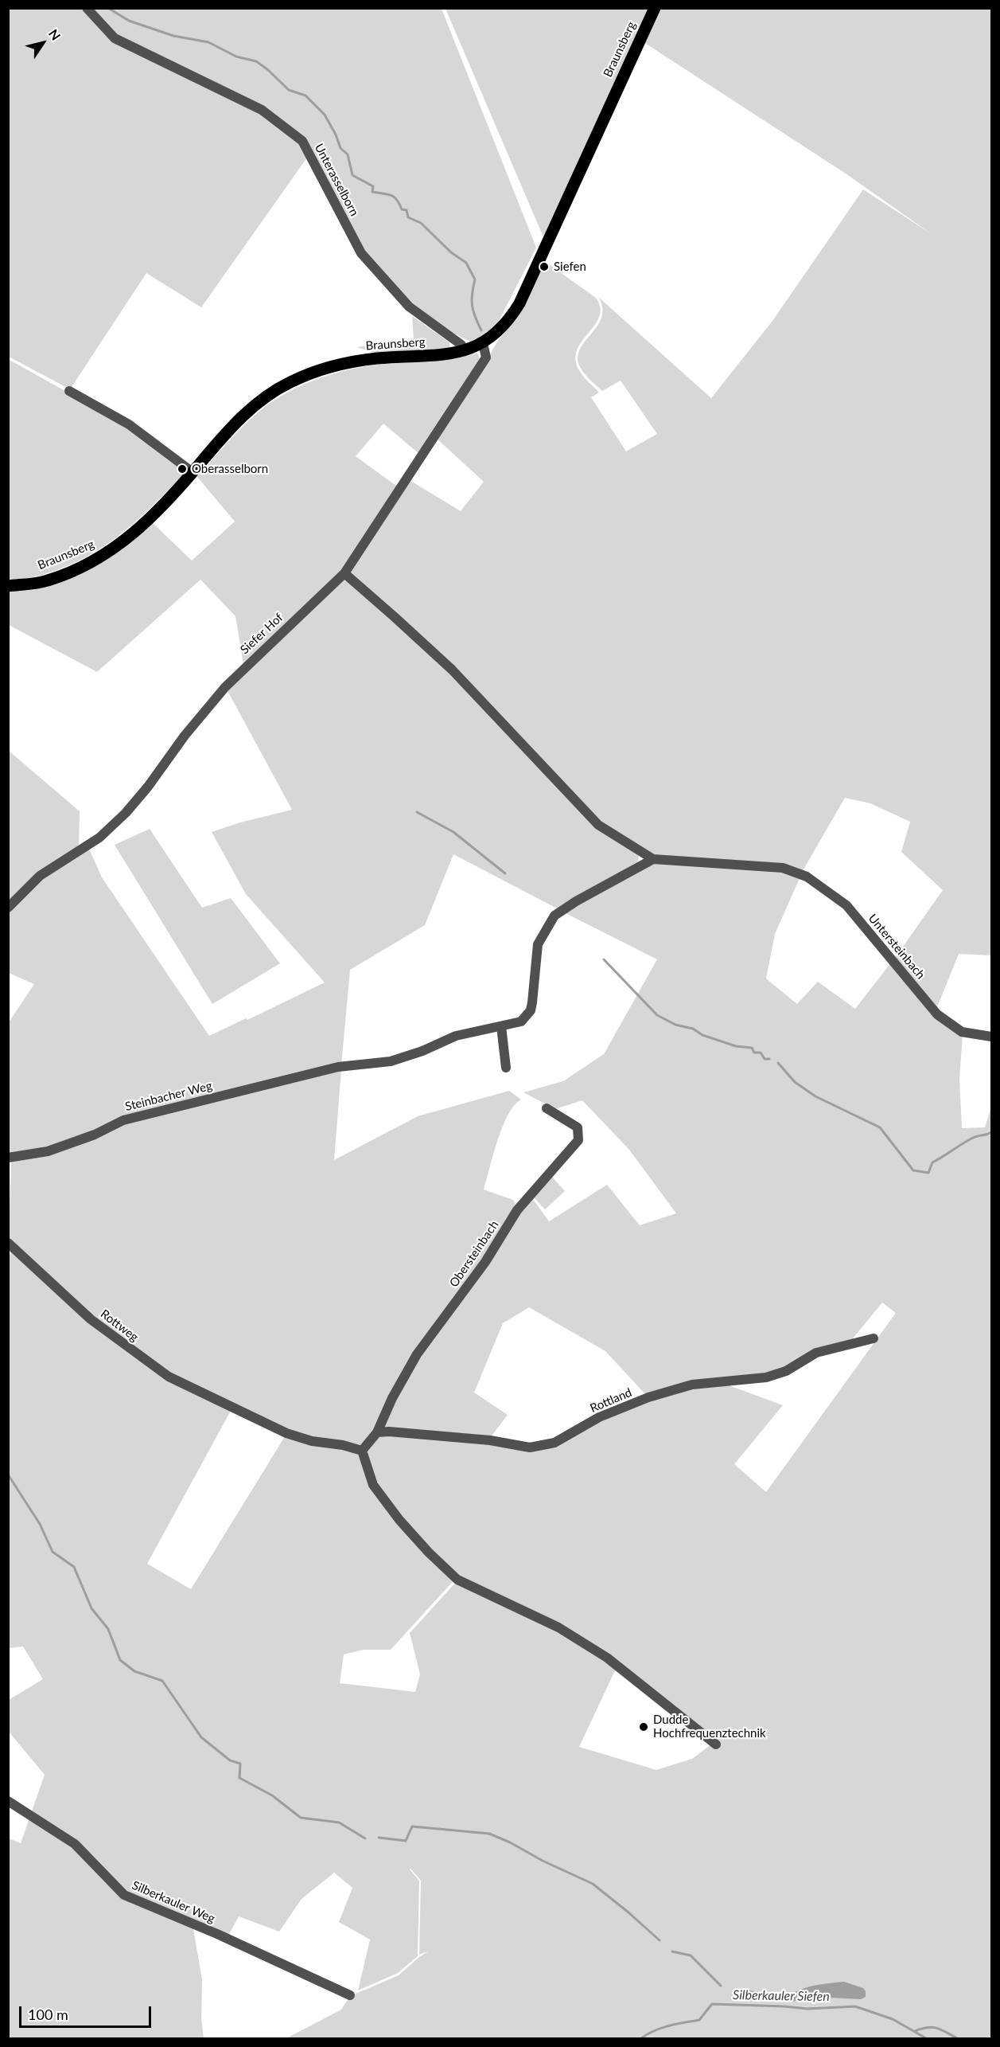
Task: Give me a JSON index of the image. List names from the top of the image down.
{
  "streets": {
    "main road": ["Braunsberg"],
    "street": [
      "Unterasselborn",
      "Siefer Hof",
      "Untersteinbach",
      "Steinbacher Weg",
      "Obersteinbach",
      "Rottweg",
      "Rottland",
      "Silberkauler Weg"
    ]
  },
  "crossings": [
    ["Braunsberg", "Unterasselborn"],
    ["Braunsberg", "Siefer Hof"],
    ["Obersteinbach", "Rottland"]
  ],
  "water": ["Silberkauler Siefen"],
  "places": ["Siefen", "Oberasselborn", "Dudde Hochfrequenztechnik"],
  "scale_bar": "100 m",
  "north": "top right"
}
